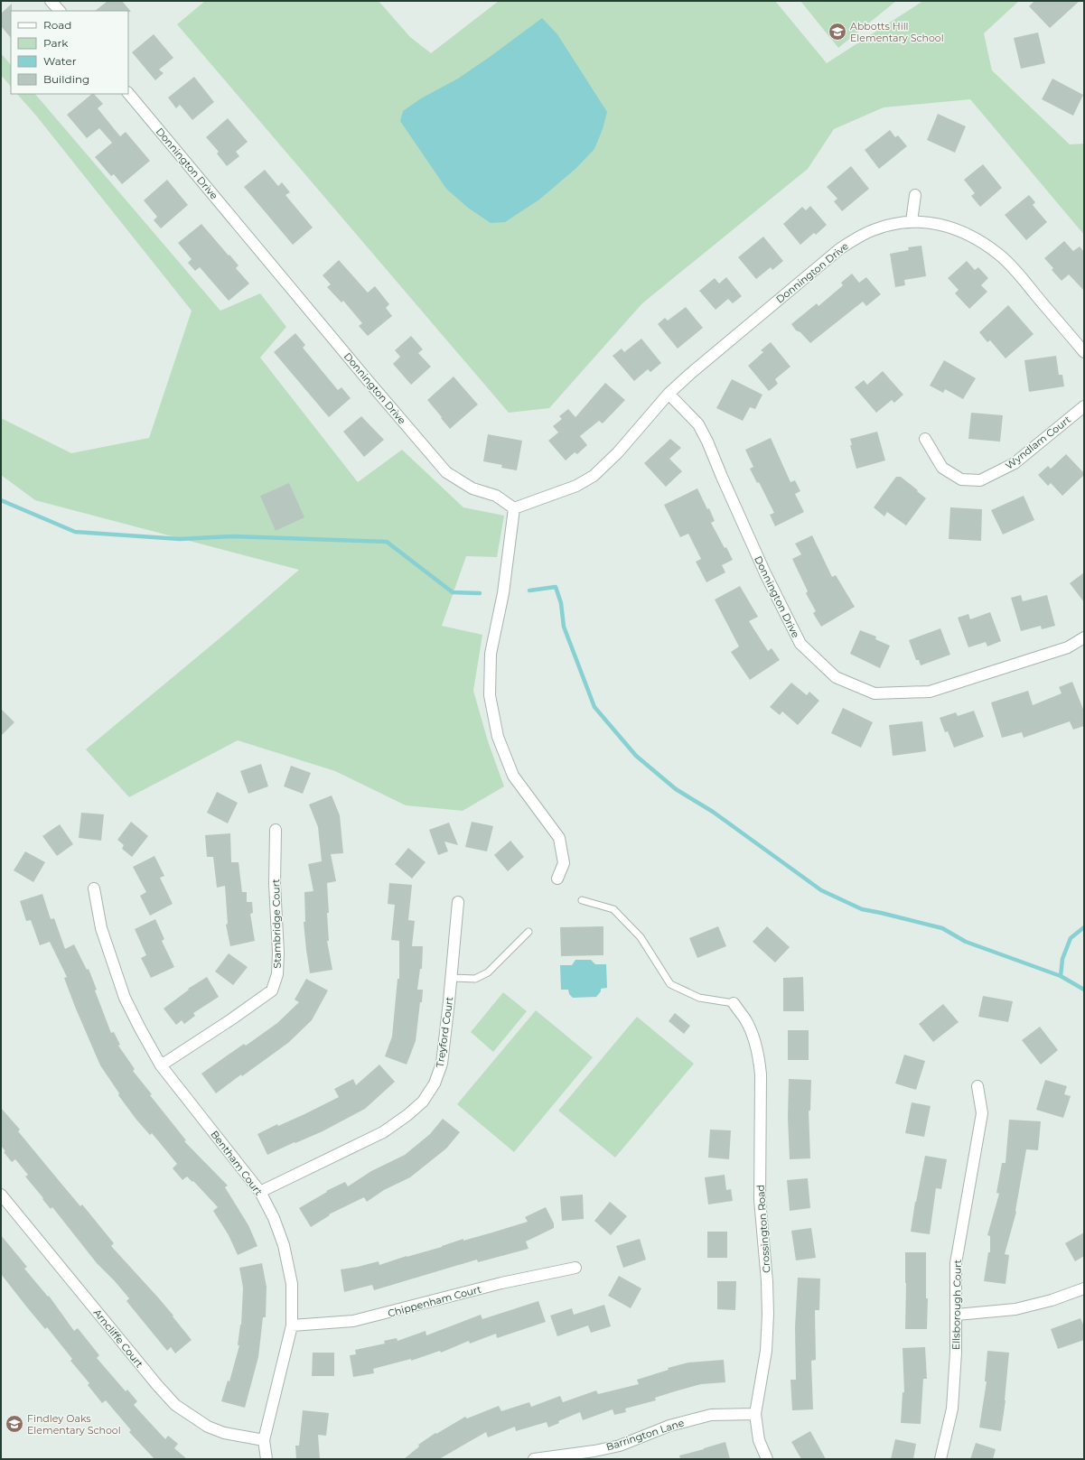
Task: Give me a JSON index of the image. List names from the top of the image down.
{
  "streets": {
    "street": [
      "Donnington Drive",
      "Wyndlam Court",
      "Stambridge Court",
      "Treyford Court",
      "Bentham Court",
      "Crossington Road",
      "Chippenham Court",
      "Ellsborough Court",
      "Arncliffe Court",
      "Barrington Lane"
    ]
  },
  "crossings": [
    ["Stambridge Court", "Bentham Court"],
    ["Treyford Court", "Bentham Court"],
    ["Bentham Court", "Chippenham Court"],
    ["Bentham Court", "Arncliffe Court"],
    ["Crossington Road", "Barrington Lane"]
  ],
  "places": {
    "school or university": ["Abbotts Hill Elementary School", "Findley Oaks Elementary School"]
  },
  "legend": [
    "Road",
    "Park",
    "Water",
    "Building"
  ]
}
